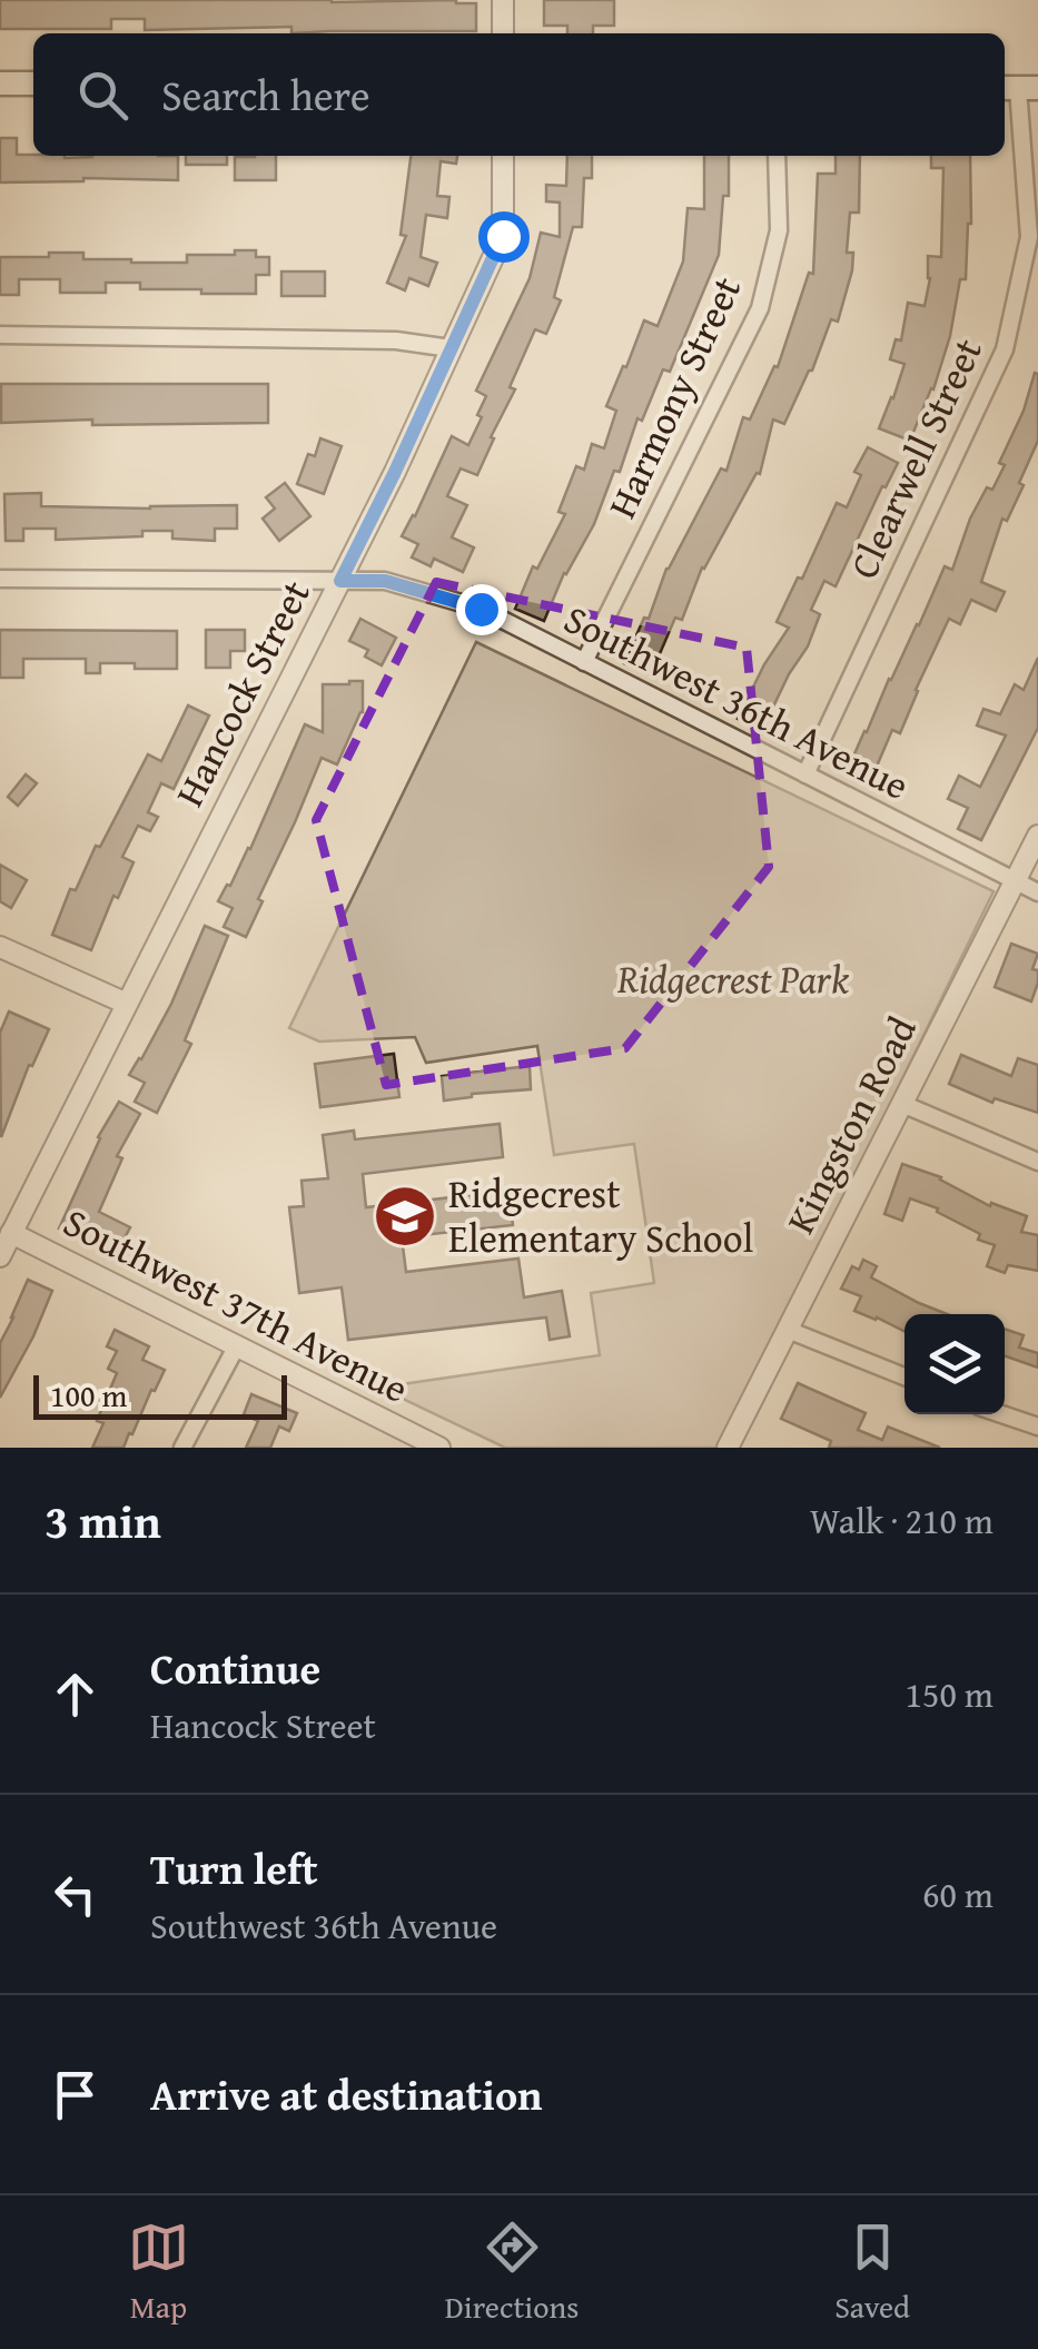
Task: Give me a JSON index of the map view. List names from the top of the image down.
{
  "streets": {
    "street": [
      "Harmony Street",
      "Clearwell Street",
      "Hancock Street",
      "Southwest 36th Avenue",
      "Kingston Road",
      "Southwest 37th Avenue"
    ]
  },
  "crossings": [
    ["Harmony Street", "Southwest 36th Avenue"],
    ["Clearwell Street", "Southwest 36th Avenue"],
    ["Hancock Street", "Southwest 36th Avenue"],
    ["Hancock Street", "Southwest 37th Avenue"],
    ["Southwest 36th Avenue", "Kingston Road"]
  ],
  "parks": ["Ridgecrest Park"],
  "places": {
    "school or university": ["Ridgecrest Elementary School"]
  },
  "scale_bar": "100 m",
  "page": {
    "search": "Search here",
    "scale": "100 m",
    "heading": ["3 min", "Walk · 210 m"],
    "list": [
      ["Continue", "Hancock Street", "150 m"],
      ["Turn left", "Southwest 36th Avenue", "60 m"],
      "Arrive at destination"
    ],
    "nav": ["Map", "Directions", "Saved"]
  }
}
